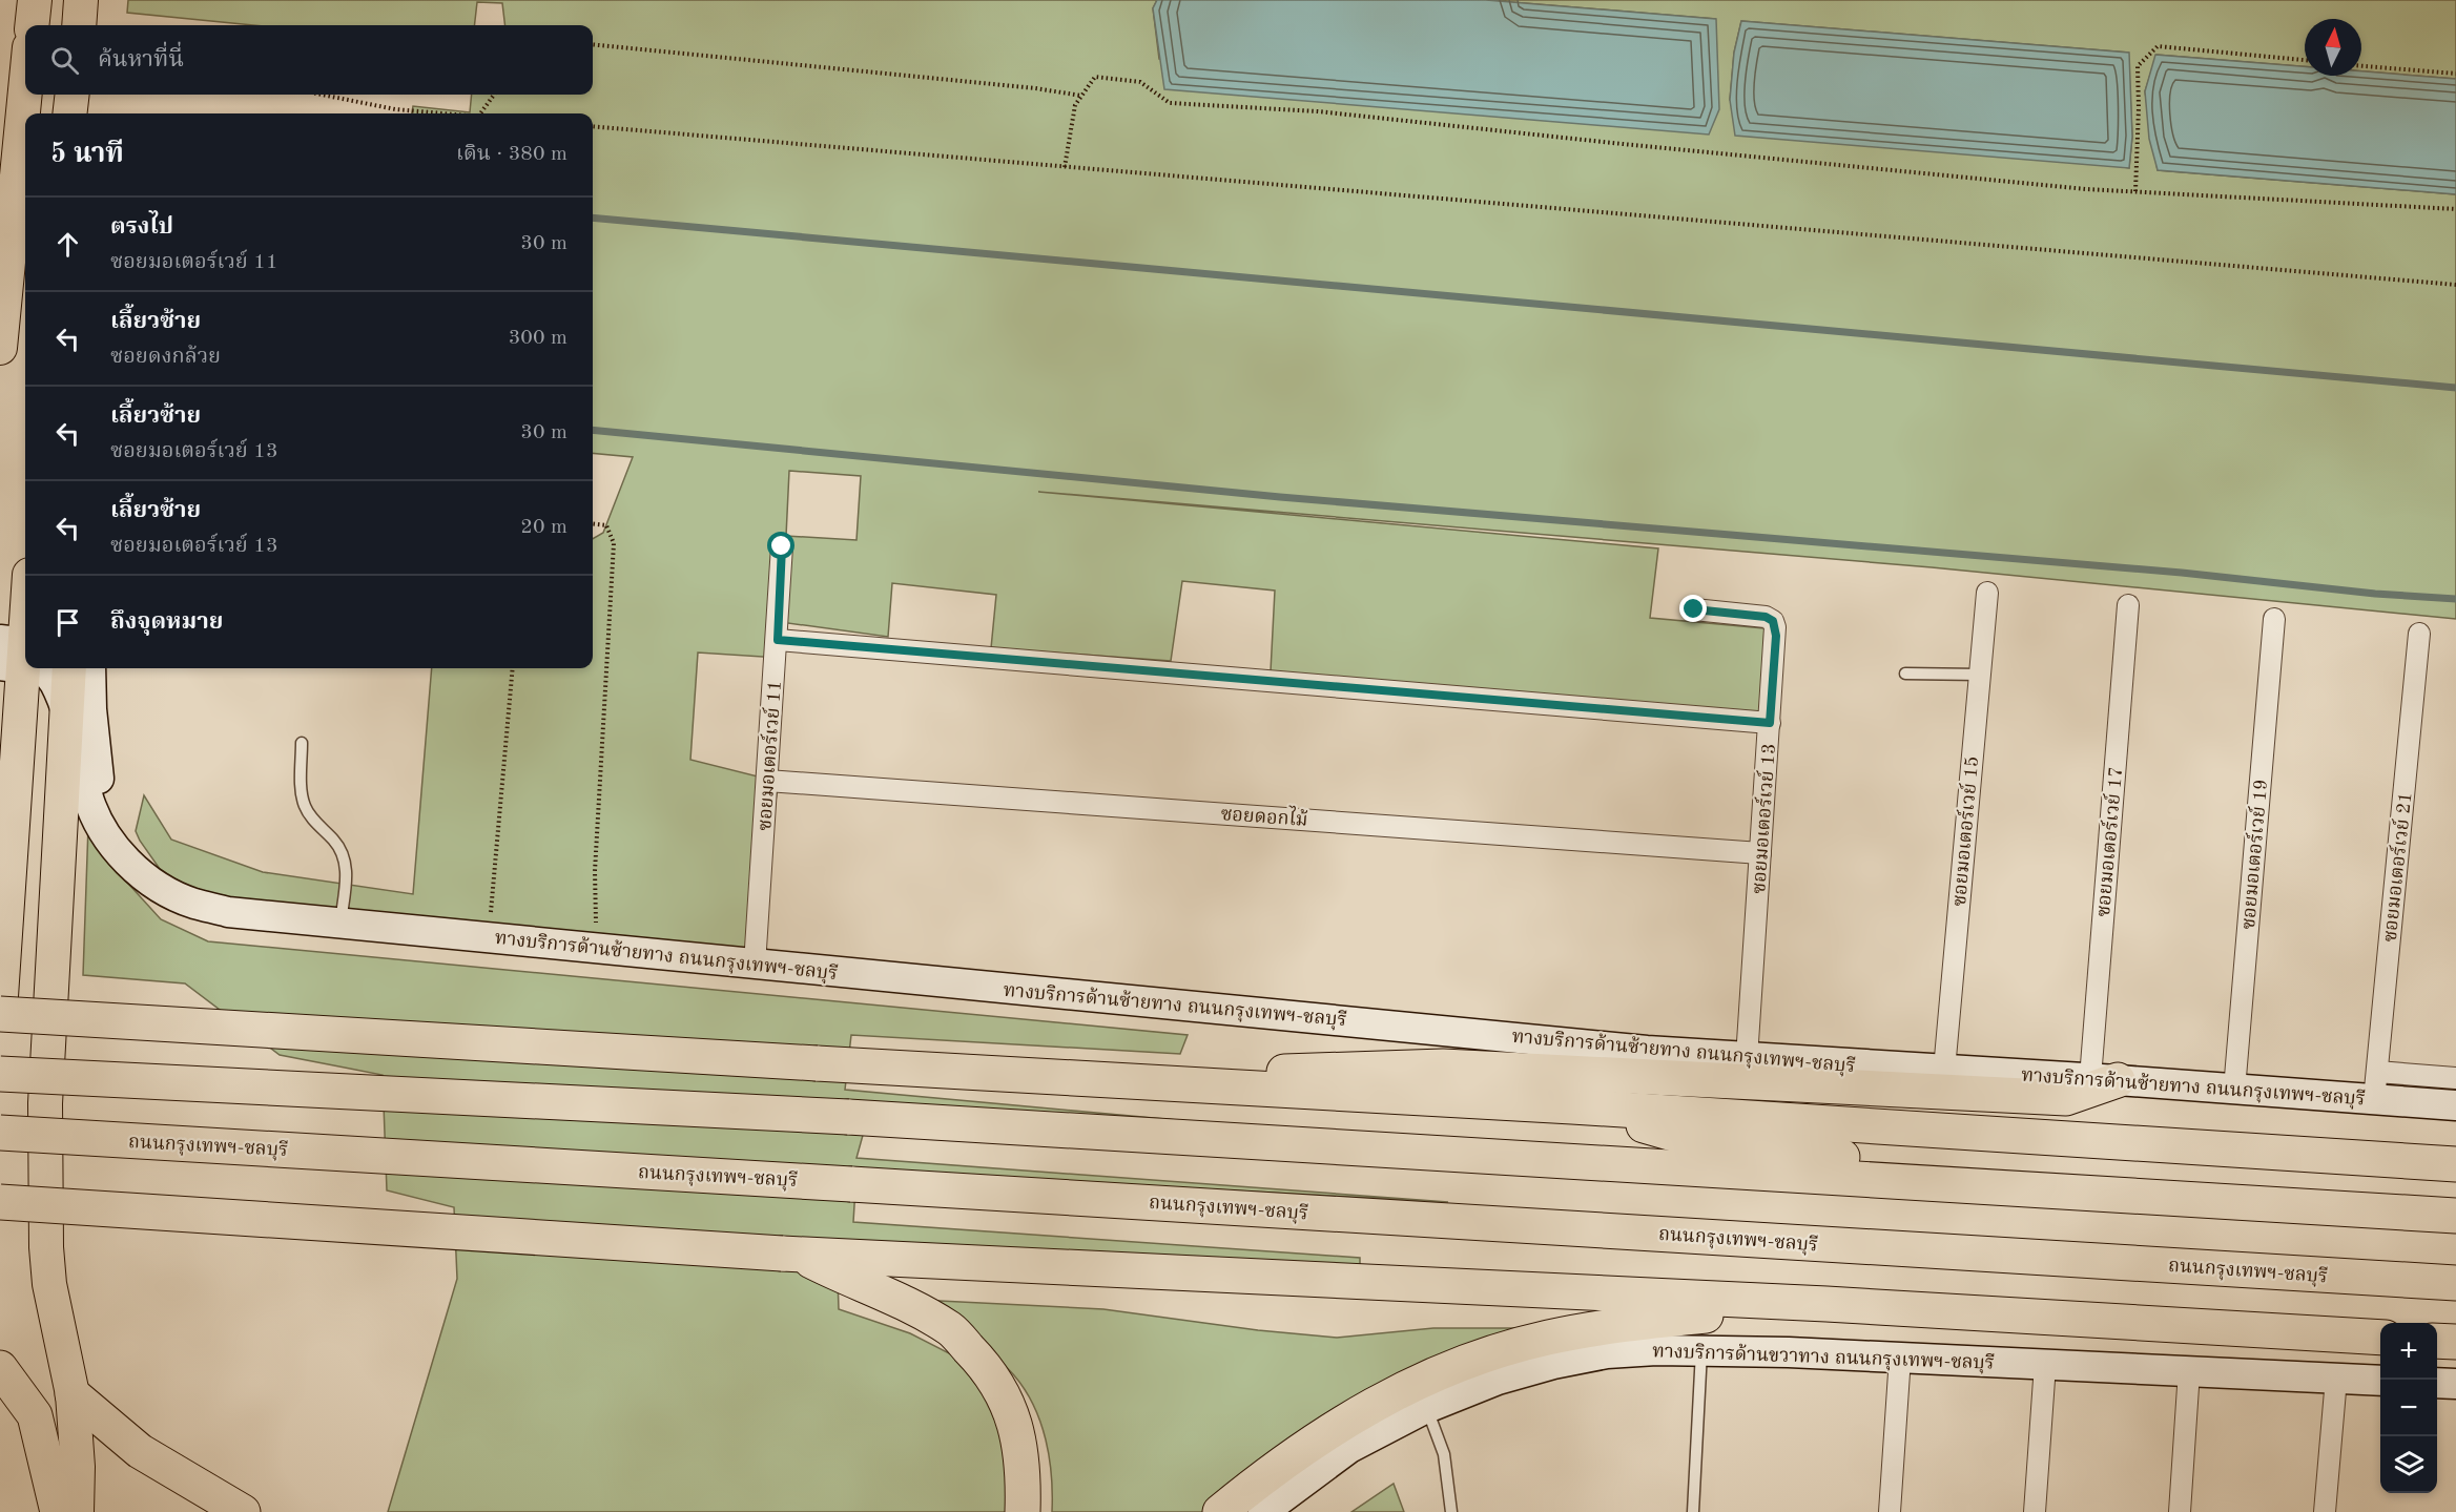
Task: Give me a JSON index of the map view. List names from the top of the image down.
{
  "streets": {
    "highway": ["ถนนกรุงเทพฯ-ชลบุรี"],
    "main road": ["ทางบริการด้านซ้ายทาง ถนนกรุงเทพฯ-ชลบุรี", "ทางบริการด้านขวาทาง ถนนกรุงเทพฯ-ชลบุรี"],
    "street": [
      "ซอยมอเตอร์เวย์ 11",
      "ซอยดอกไม้",
      "ซอยมอเตอร์เวย์ 13",
      "ซอยมอเตอร์เวย์ 15",
      "ซอยมอเตอร์เวย์ 17",
      "ซอยมอเตอร์เวย์ 19",
      "ซอยมอเตอร์เวย์ 21"
    ]
  },
  "crossings": [
    ["ซอยมอเตอร์เวย์ 11", "ซอยดอกไม้"],
    ["ซอยมอเตอร์เวย์ 11", "ทางบริการด้านซ้ายทาง ถนนกรุงเทพฯ-ชลบุรี"],
    ["ซอยดอกไม้", "ซอยมอเตอร์เวย์ 13"],
    ["ซอยมอเตอร์เวย์ 13", "ทางบริการด้านซ้ายทาง ถนนกรุงเทพฯ-ชลบุรี"],
    ["ซอยมอเตอร์เวย์ 15", "ทางบริการด้านซ้ายทาง ถนนกรุงเทพฯ-ชลบุรี"],
    ["ซอยมอเตอร์เวย์ 17", "ทางบริการด้านซ้ายทาง ถนนกรุงเทพฯ-ชลบุรี"],
    ["ซอยมอเตอร์เวย์ 19", "ทางบริการด้านซ้ายทาง ถนนกรุงเทพฯ-ชลบุรี"],
    ["ซอยมอเตอร์เวย์ 21", "ทางบริการด้านซ้ายทาง ถนนกรุงเทพฯ-ชลบุรี"]
  ],
  "north": "top",
  "page": {
    "search": "ค้นหาที่นี่",
    "heading": ["5 นาที", "เดิน · 380 m"],
    "list": [
      ["ตรงไป", "ซอยมอเตอร์เวย์ 11", "30 m"],
      ["เลี้ยวซ้าย", "ซอยดงกล้วย", "300 m"],
      ["เลี้ยวซ้าย", "ซอยมอเตอร์เวย์ 13", "30 m"],
      ["เลี้ยวซ้าย", "ซอยมอเตอร์เวย์ 13", "20 m"],
      "ถึงจุดหมาย"
    ],
    "map_buttons": ["+", "−"]
  }
}
